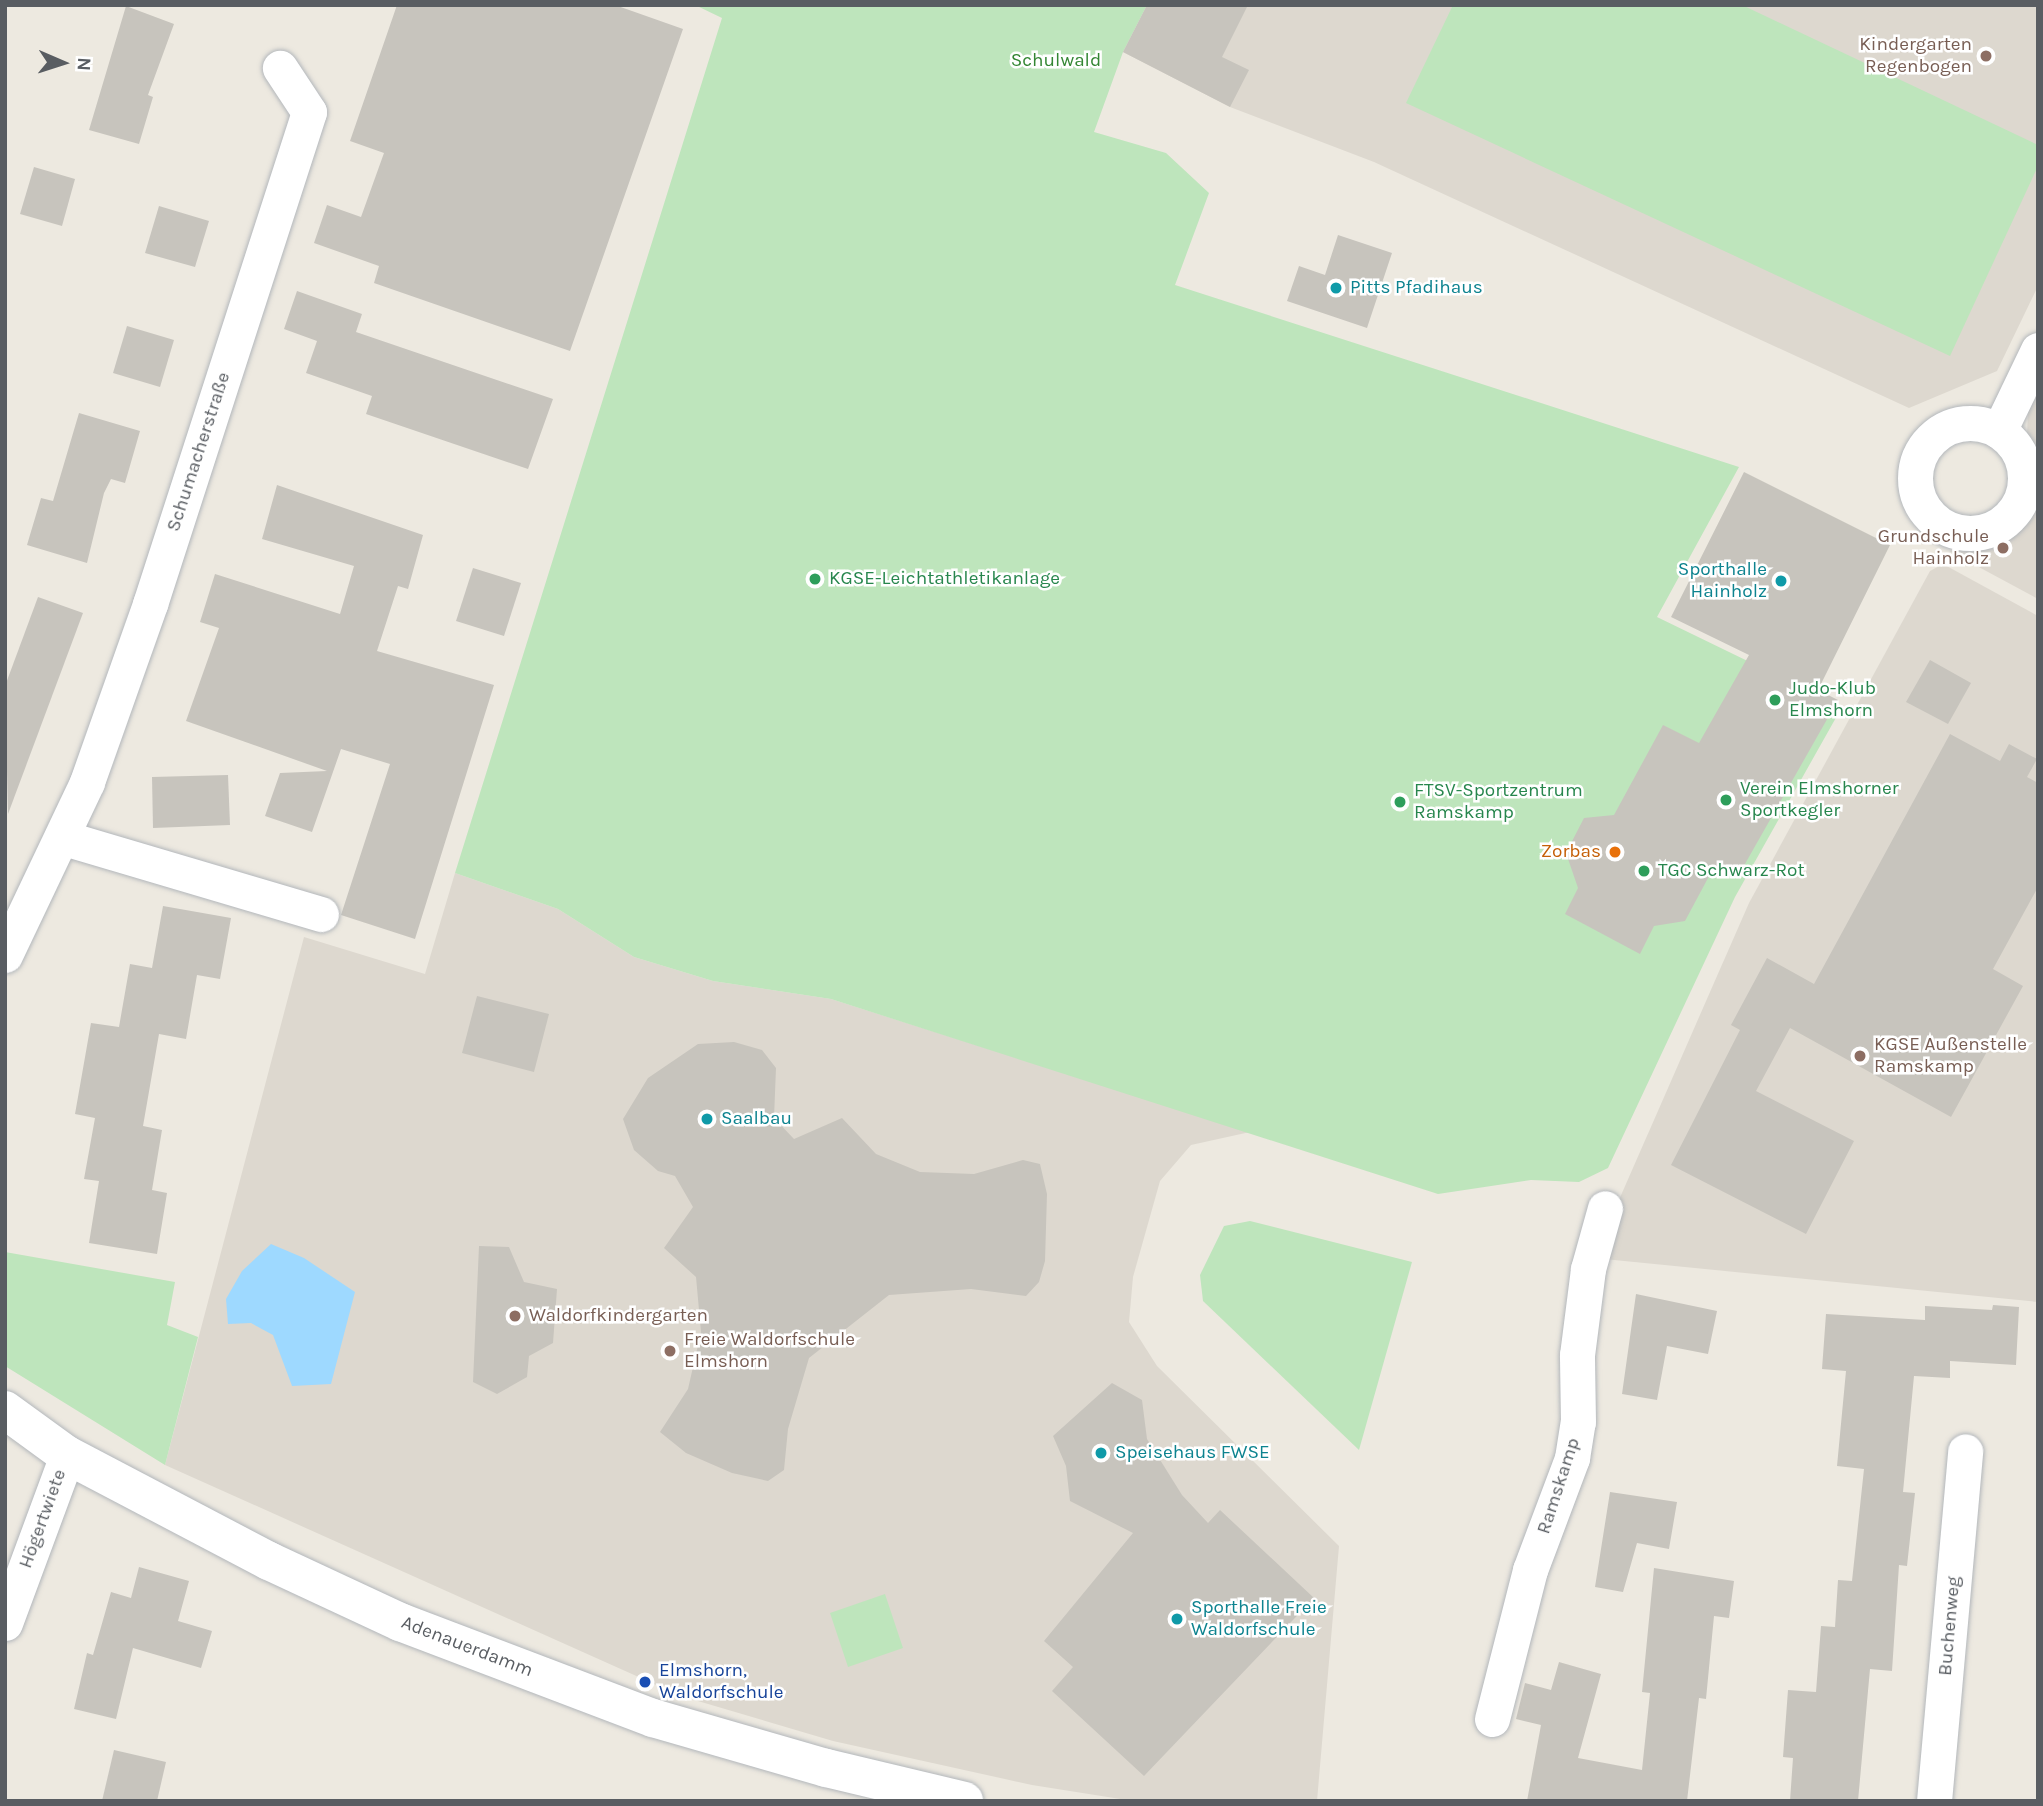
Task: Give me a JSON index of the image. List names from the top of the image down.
{
  "streets": {
    "street": [
      "Schumacherstraße",
      "Ramskamp",
      "Högertwiete",
      "Buchenweg",
      "Adenauerdamm"
    ]
  },
  "crossings": [
    ["Högertwiete", "Adenauerdamm"]
  ],
  "parks": ["Schulwald"],
  "places": [
    "Kindergarten Regenbogen",
    "Pitts Pfadihaus",
    "Grundschule Hainholz",
    "KGSE-Leichtathletikanlage",
    "Sporthalle Hainholz",
    "Judo-Klub Elmshorn",
    "Verein Elmshorner Sportkegler",
    "FTSV-Sportzentrum Ramskamp",
    "Zorbas",
    "TGC Schwarz-Rot",
    "KGSE Außenstelle Ramskamp",
    "Saalbau",
    "Waldorfkindergarten",
    "Freie Waldorfschule Elmshorn",
    "Speisehaus FWSE",
    "Sporthalle Freie Waldorfschule",
    "Elmshorn, Waldorfschule"
  ],
  "north": "right"
}
